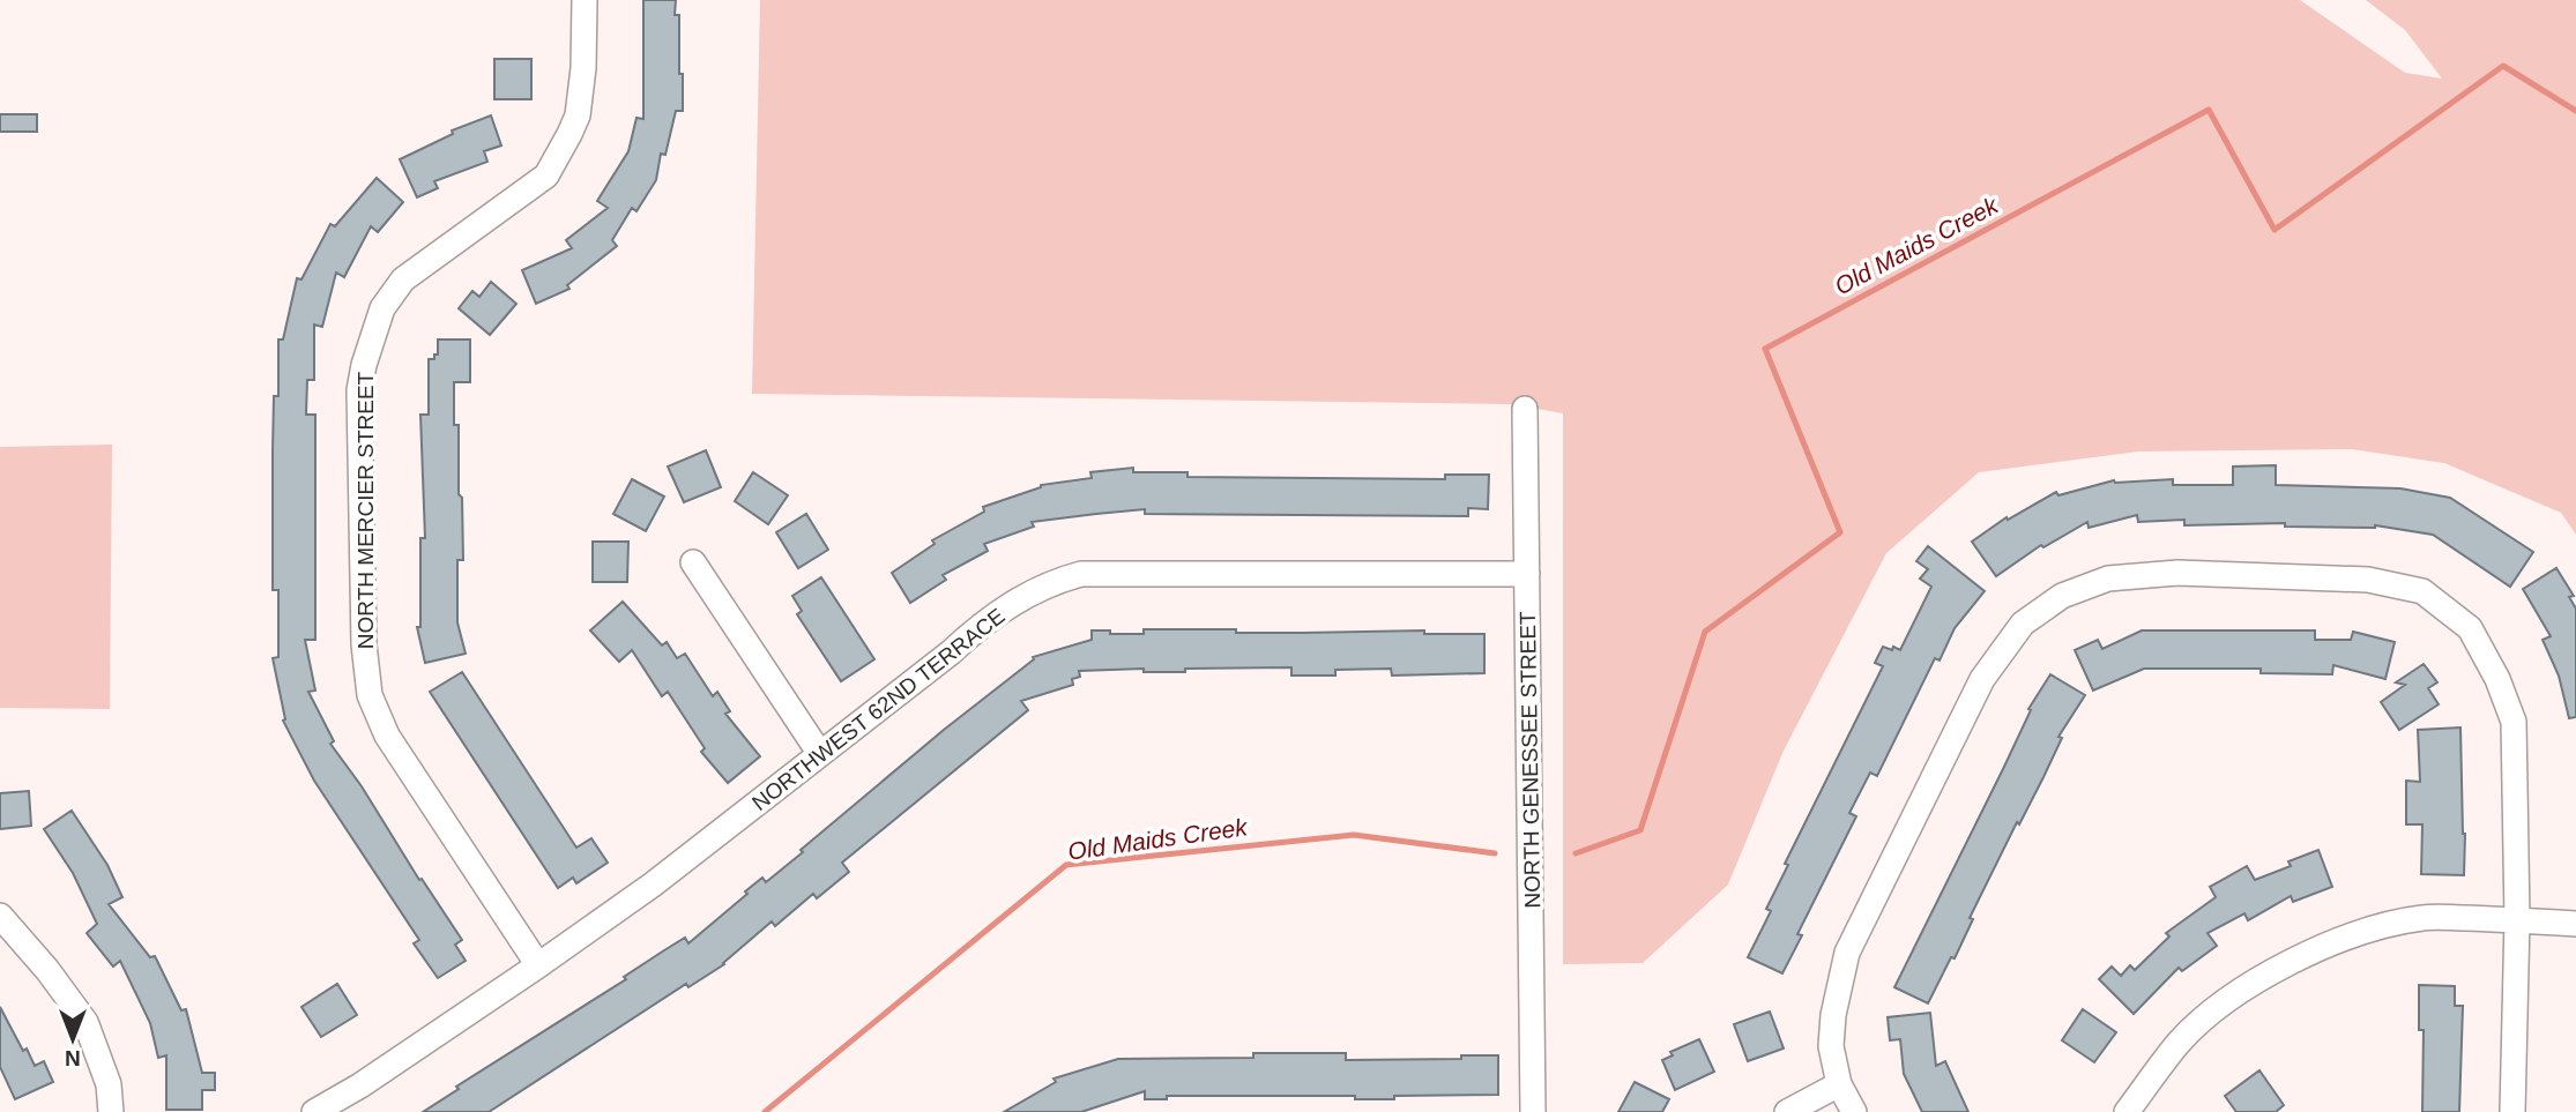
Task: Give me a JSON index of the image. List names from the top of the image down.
{
  "streets": {
    "street": ["NORTH MERCIER STREET", "NORTHWEST 62ND TERRACE", "NORTH GENESSEE STREET"]
  },
  "crossings": [
    ["NORTH MERCIER STREET", "NORTHWEST 62ND TERRACE"],
    ["NORTHWEST 62ND TERRACE", "NORTH GENESSEE STREET"]
  ],
  "water": ["Old Maids Creek"],
  "north": "bottom"
}
